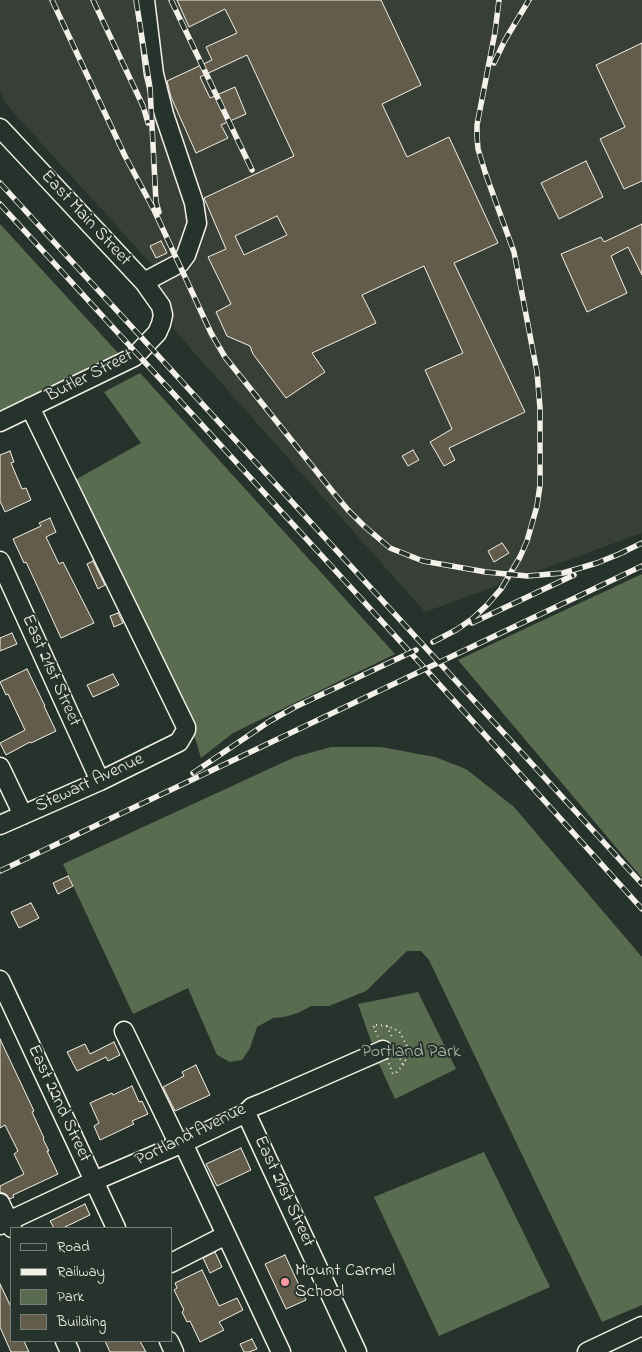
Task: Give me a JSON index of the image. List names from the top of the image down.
{
  "streets": {
    "street": [
      "East Main Street",
      "Butler Street",
      "East 21st Street",
      "Stewart Avenue",
      "East 22nd Street",
      "Portland Avenue"
    ]
  },
  "crossings": [
    ["East Main Street", "Butler Street"],
    ["Butler Street", "Stewart Avenue"],
    ["East 21st Street", "Stewart Avenue"],
    ["East 21st Street", "Portland Avenue"],
    ["East 22nd Street", "Portland Avenue"]
  ],
  "parks": ["Portland Park"],
  "places": ["Mount Carmel School"],
  "legend": [
    "Road",
    "Railway",
    "Park",
    "Building"
  ]
}
